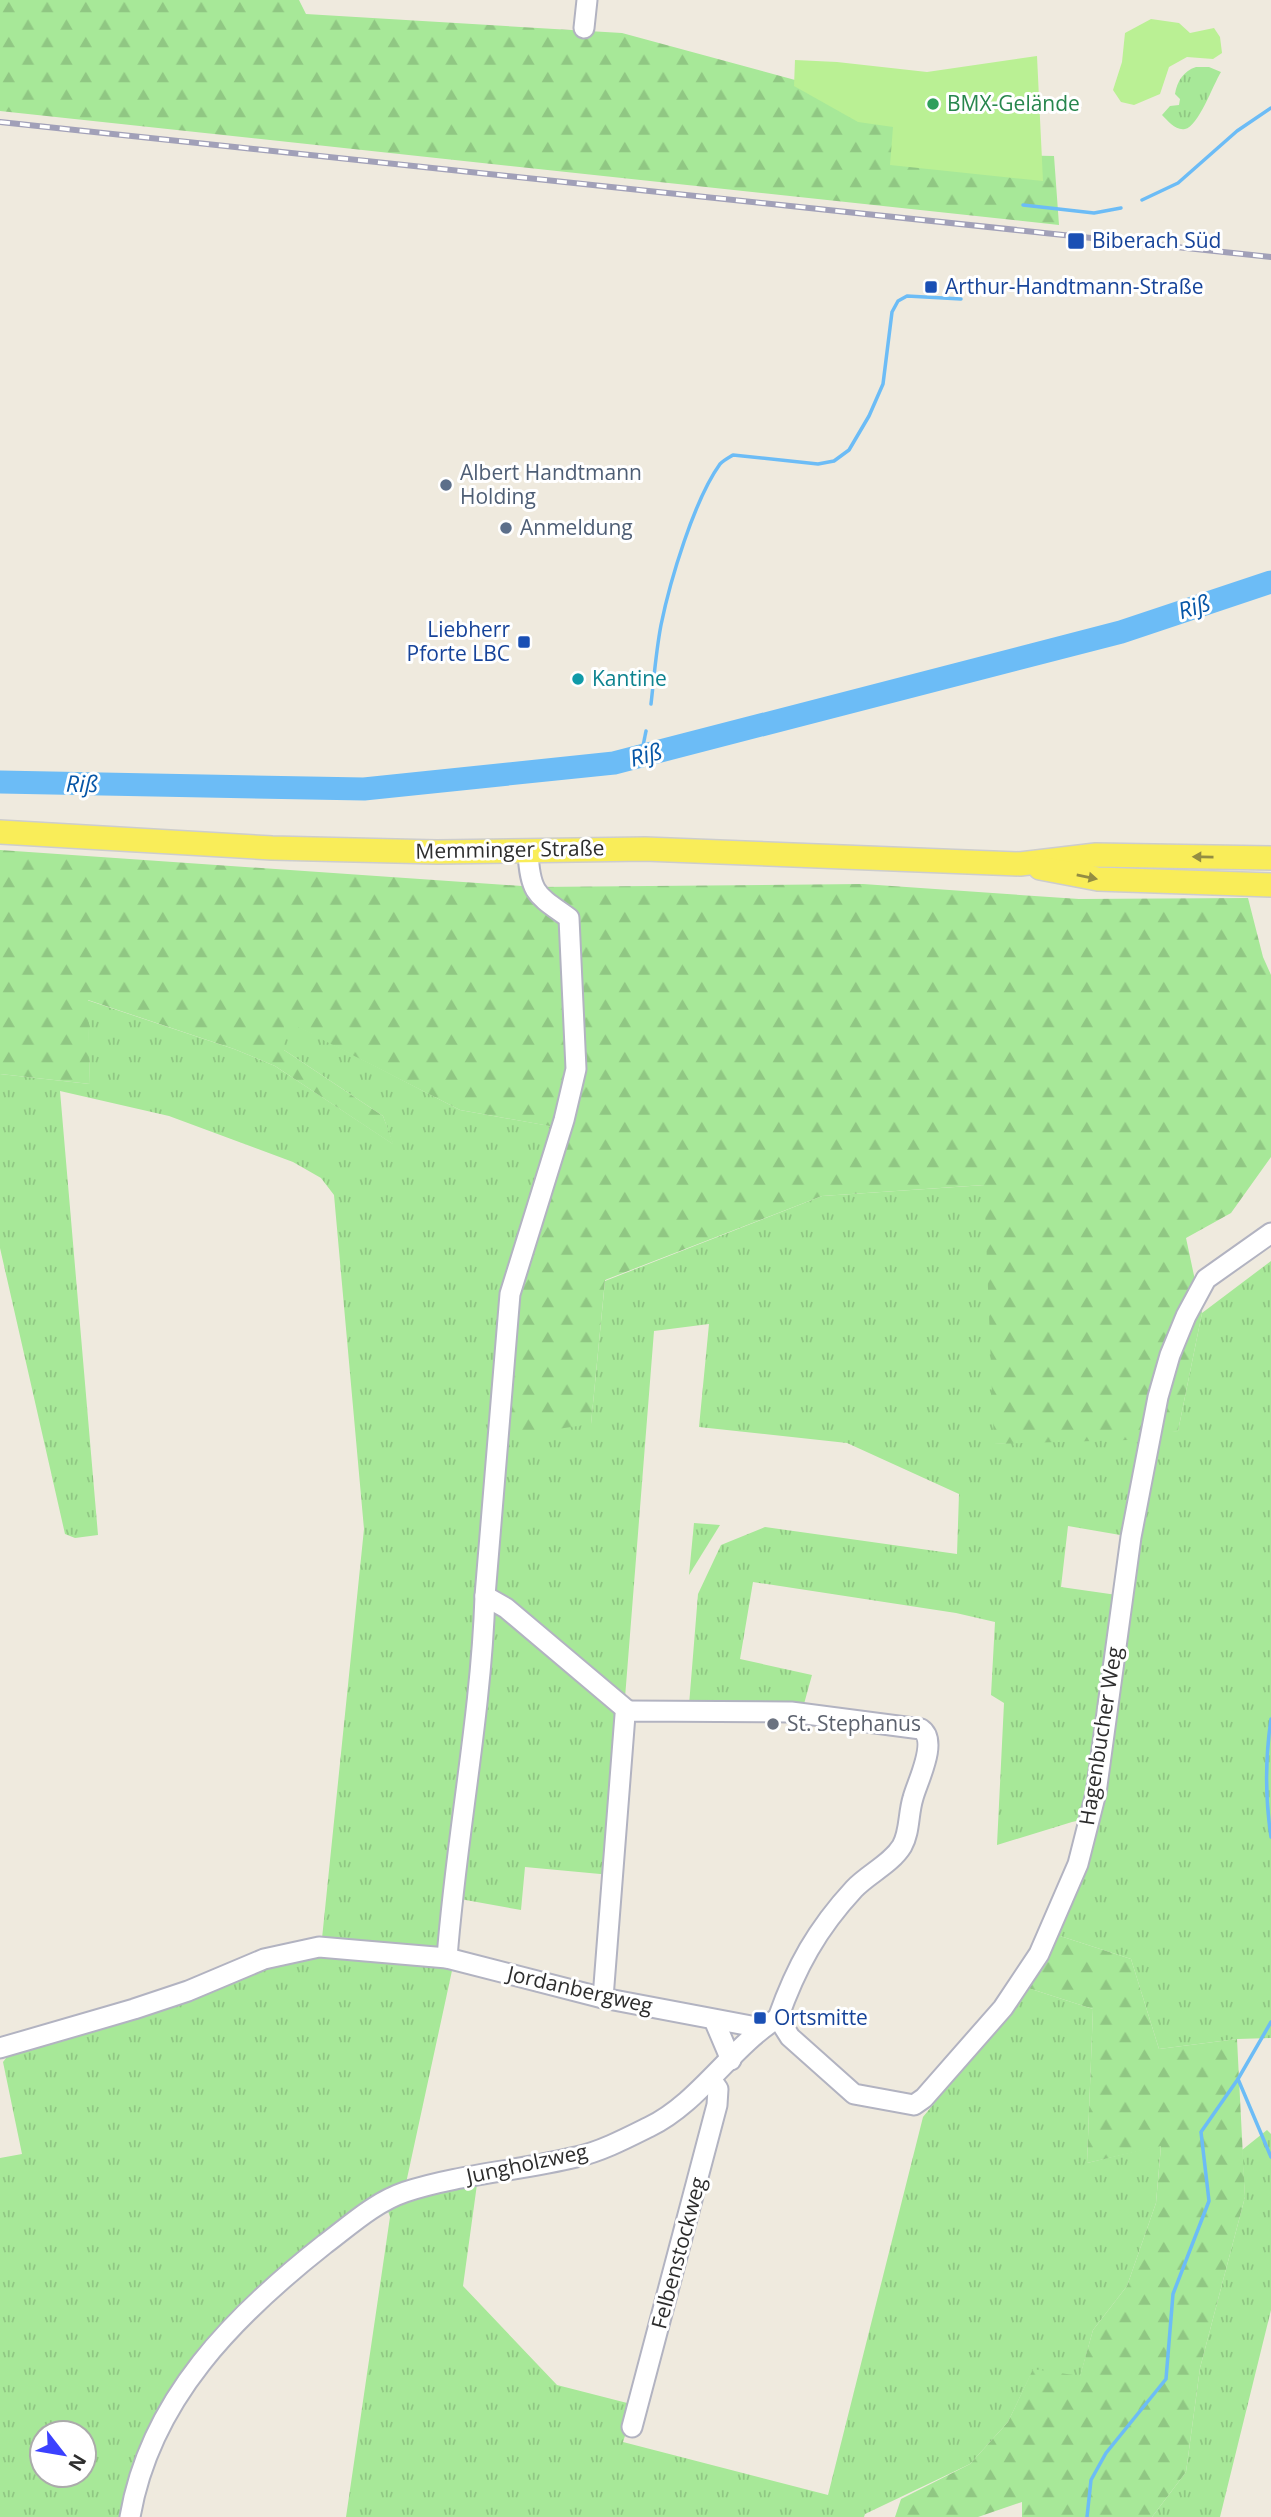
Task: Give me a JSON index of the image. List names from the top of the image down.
{
  "streets": {
    "main road": ["Memminger Straße"],
    "street": [
      "Hagenbucher Weg",
      "Jordanbergweg",
      "Jungholzweg",
      "Felbenstockweg"
    ]
  },
  "crossings": [
    ["Hagenbucher Weg", "Jordanbergweg"],
    ["Hagenbucher Weg", "Jungholzweg"],
    ["Jordanbergweg", "Jungholzweg"],
    ["Jungholzweg", "Felbenstockweg"]
  ],
  "water": ["Riß"],
  "places": {
    "other": [
      "BMX-Gelände",
      "Albert Handtmann Holding",
      "Anmeldung",
      "Kantine",
      "St. Stephanus"
    ],
    "transit": [
      "Biberach Süd",
      "Arthur-Handtmann-Straße",
      "Liebherr Pforte LBC",
      "Ortsmitte"
    ]
  },
  "north": "bottom right"
}
